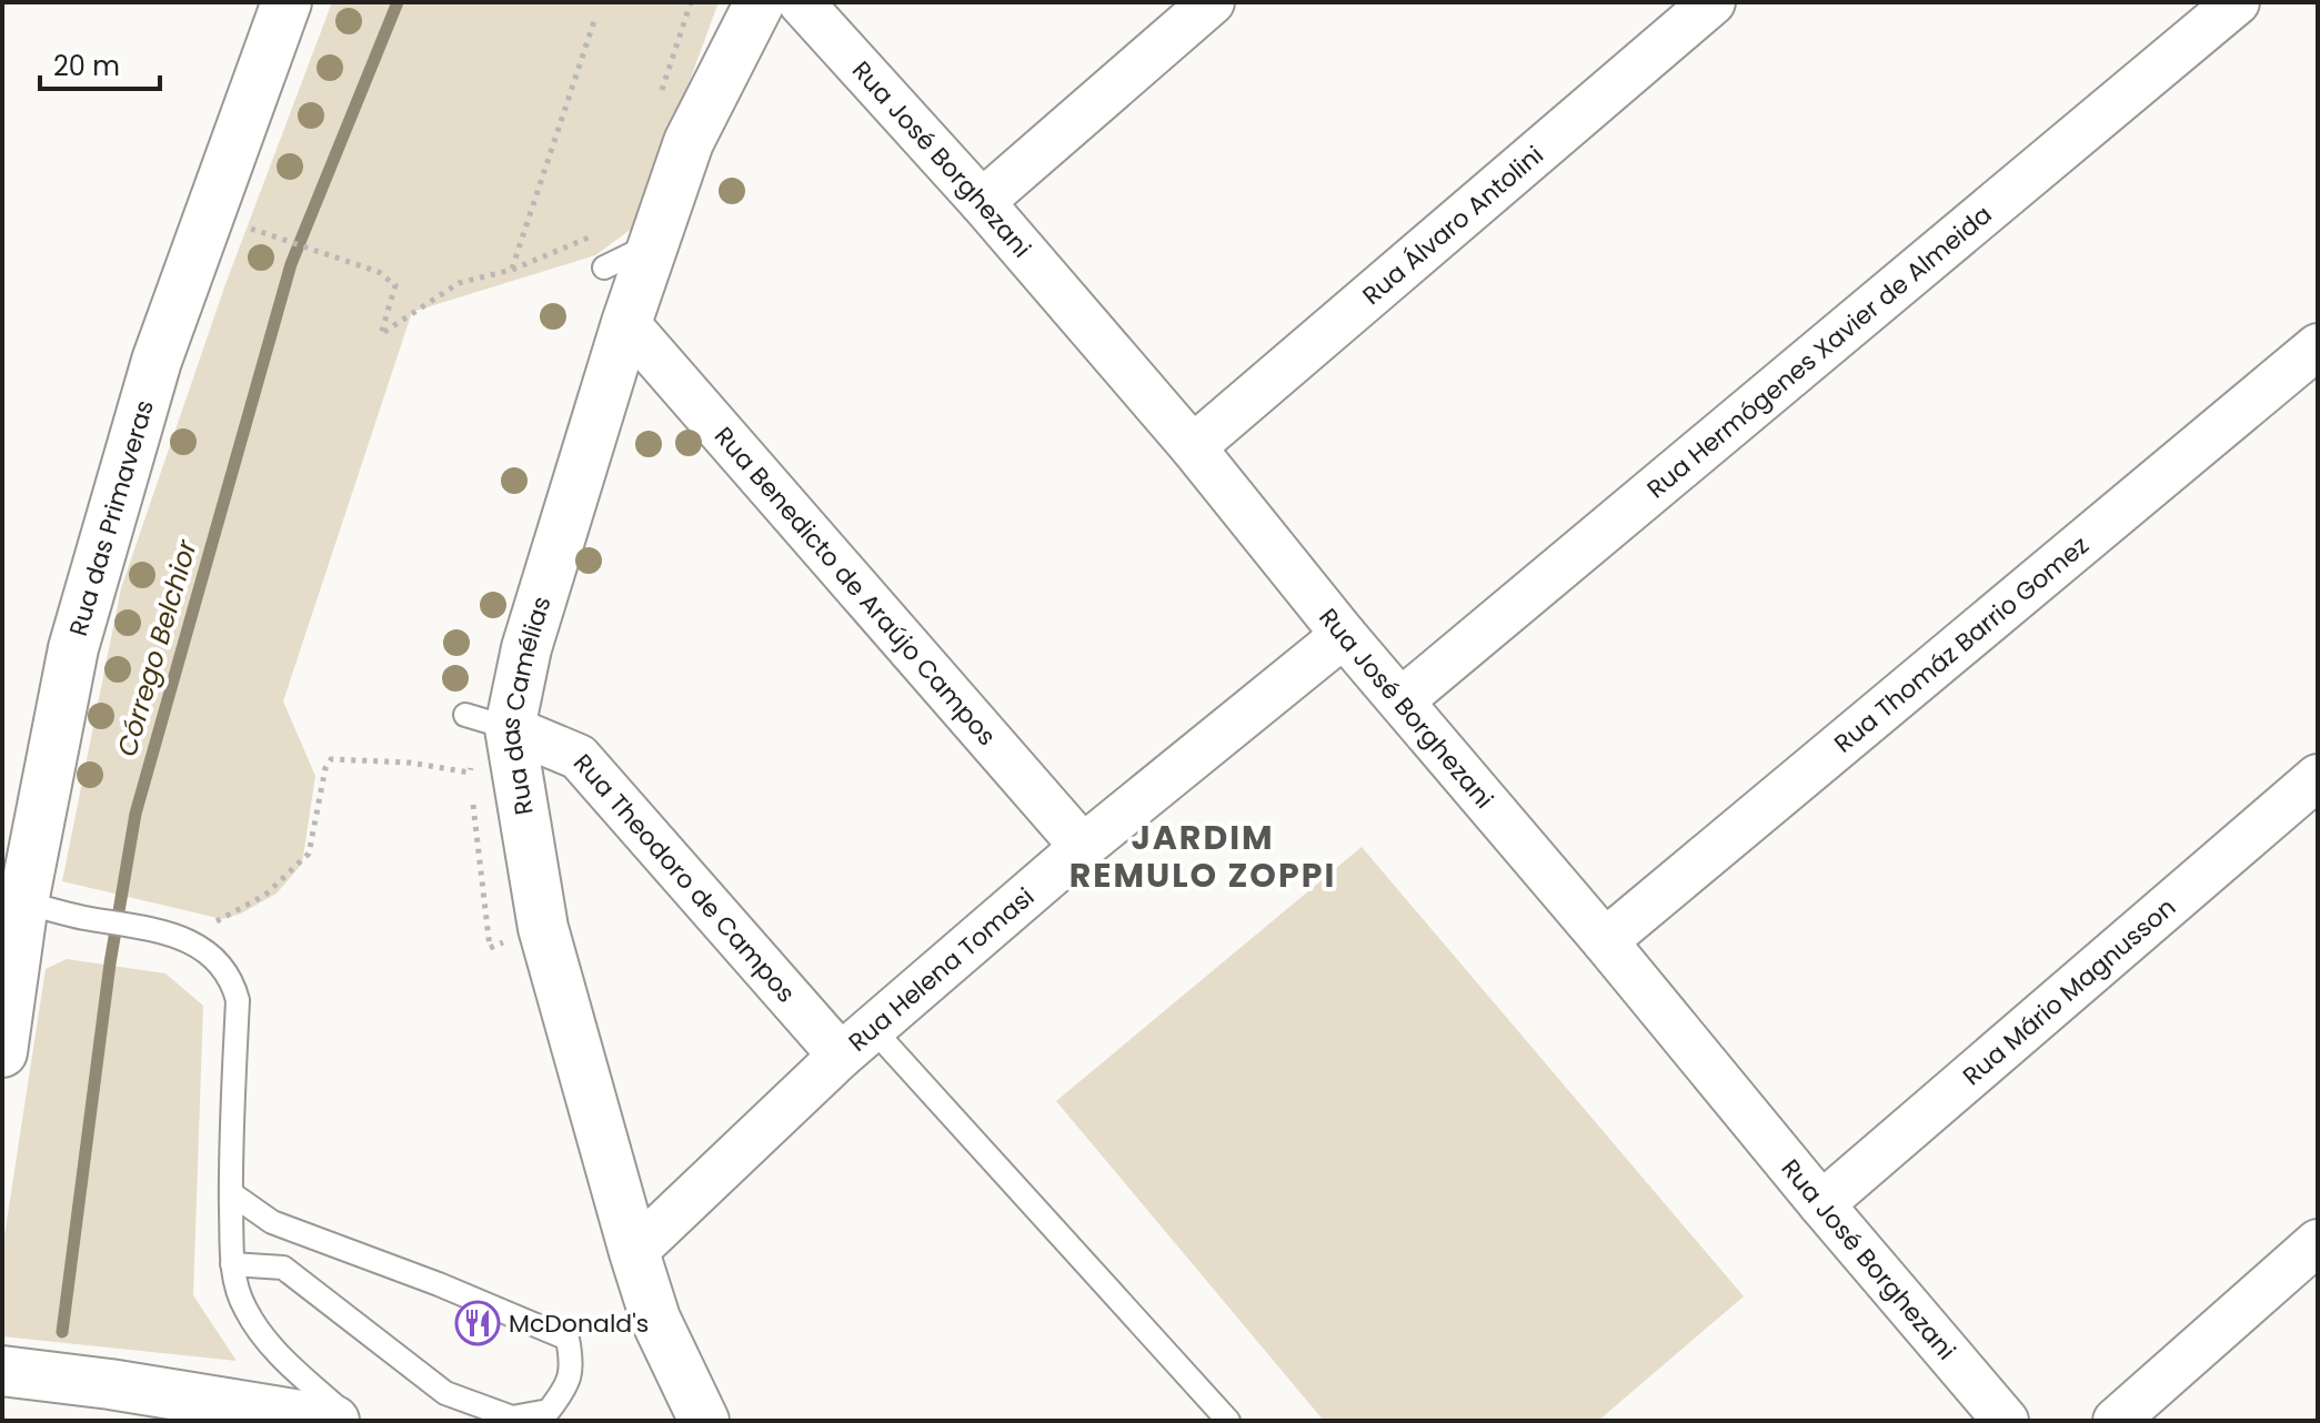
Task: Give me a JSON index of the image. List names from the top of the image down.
{
  "streets": {
    "main road": ["Rua das Primaveras", "Rua das Camélias"],
    "street": [
      "Rua José Borghezani",
      "Rua Álvaro Antolini",
      "Rua Hermógenes Xavier de Almeida",
      "Rua Benedicto de Araújo Campos",
      "Rua Thomáz Barrio Gomez",
      "Rua Theodoro de Campos",
      "Rua Helena Tomasi",
      "Rua Mário Magnusson"
    ]
  },
  "crossings": [
    ["Rua José Borghezani", "Rua Álvaro Antolini"],
    ["Rua José Borghezani", "Rua Hermógenes Xavier de Almeida"],
    ["Rua José Borghezani", "Rua Thomáz Barrio Gomez"],
    ["Rua José Borghezani", "Rua Helena Tomasi"],
    ["Rua José Borghezani", "Rua Mário Magnusson"],
    ["Rua Benedicto de Araújo Campos", "Rua das Camélias"],
    ["Rua Benedicto de Araújo Campos", "Rua Helena Tomasi"],
    ["Rua das Camélias", "Rua Theodoro de Campos"],
    ["Rua das Camélias", "Rua Helena Tomasi"],
    ["Rua Theodoro de Campos", "Rua Helena Tomasi"]
  ],
  "districts": ["JARDIM REMULO ZOPPI"],
  "water": ["Córrego Belchior"],
  "places": {
    "restaurant": ["McDonald's"]
  },
  "scale_bar": "20 m"
}
